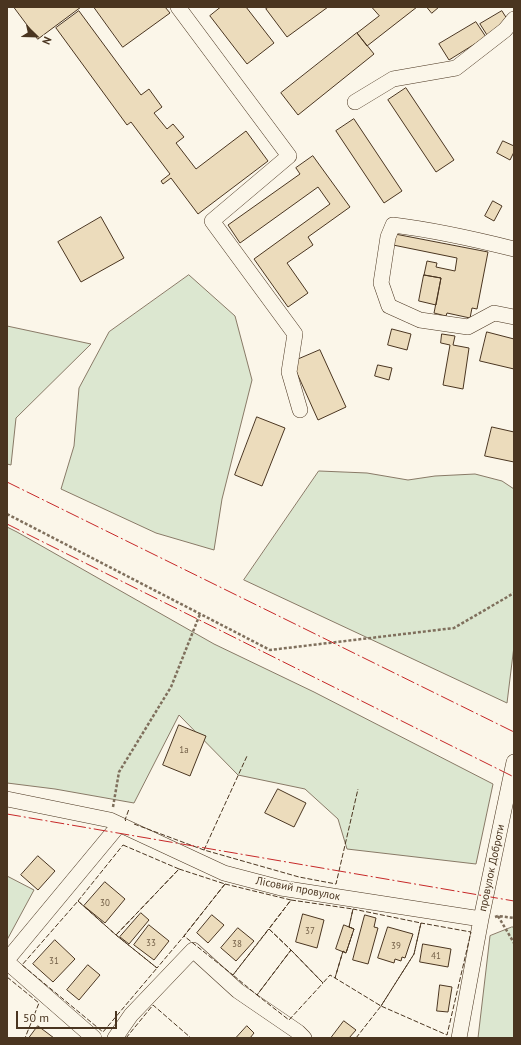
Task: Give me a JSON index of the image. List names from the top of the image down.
{
  "streets": {
    "street": ["провулок Доброти", "Лісовий провулок"]
  },
  "crossings": [
    ["провулок Доброти", "Лісовий провулок"]
  ],
  "house_numbers": [
    "1а",
    "30",
    "37",
    "33",
    "38",
    "39",
    "41",
    "31"
  ],
  "scale_bar": "50 m",
  "north": "bottom right"
}
